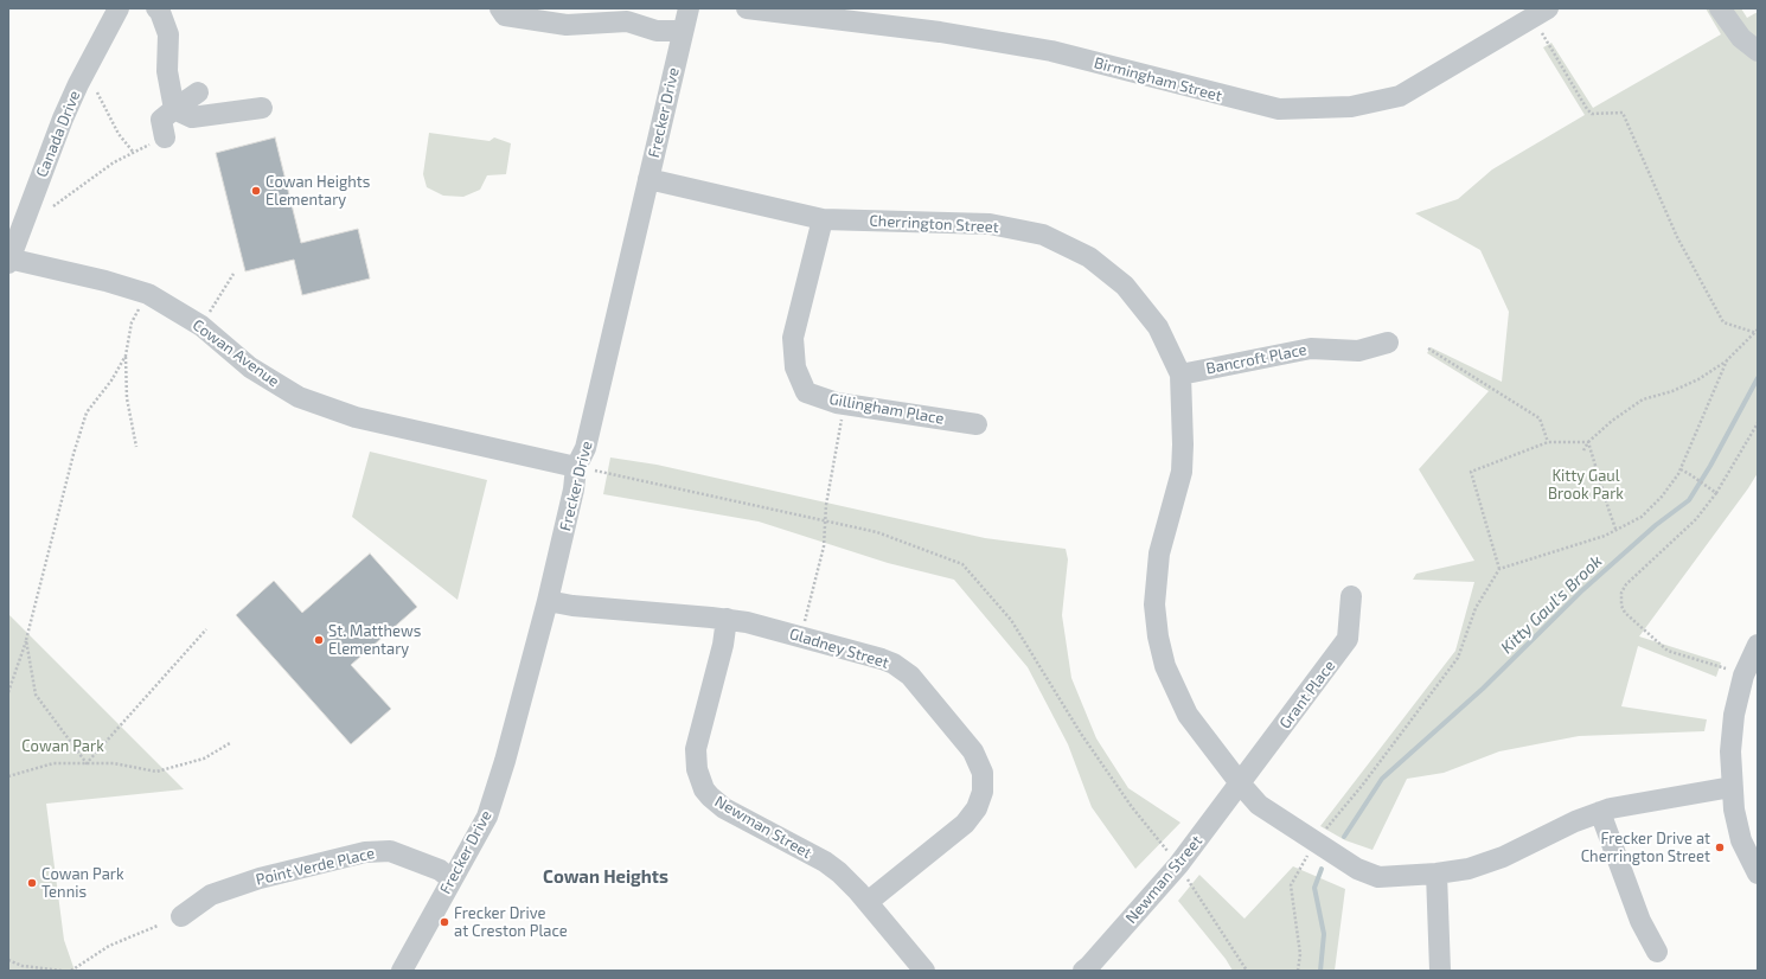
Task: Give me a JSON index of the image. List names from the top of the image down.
{
  "streets": {
    "street": [
      "Birmingham Street",
      "Frecker Drive",
      "Canada Drive",
      "Cherrington Street",
      "Cowan Avenue",
      "Bancroft Place",
      "Gillingham Place",
      "Gladney Street",
      "Grant Place",
      "Newman Street",
      "Point Verde Place"
    ]
  },
  "crossings": [
    ["Frecker Drive", "Cherrington Street"],
    ["Frecker Drive", "Cowan Avenue"],
    ["Frecker Drive", "Gladney Street"],
    ["Frecker Drive", "Point Verde Place"],
    ["Canada Drive", "Cowan Avenue"],
    ["Cherrington Street", "Bancroft Place"],
    ["Cherrington Street", "Gillingham Place"],
    ["Cherrington Street", "Grant Place"],
    ["Cherrington Street", "Newman Street"],
    ["Gladney Street", "Newman Street"],
    ["Grant Place", "Newman Street"]
  ],
  "districts": ["Cowan Heights"],
  "water": ["Kitty Gaul's Brook"],
  "parks": ["Kitty Gaul Brook Park", "Cowan Park"],
  "places": [
    "Cowan Heights Elementary",
    "St. Matthews Elementary",
    "Frecker Drive at Cherrington Street",
    "Cowan Park Tennis",
    "Frecker Drive at Creston Place"
  ]
}
